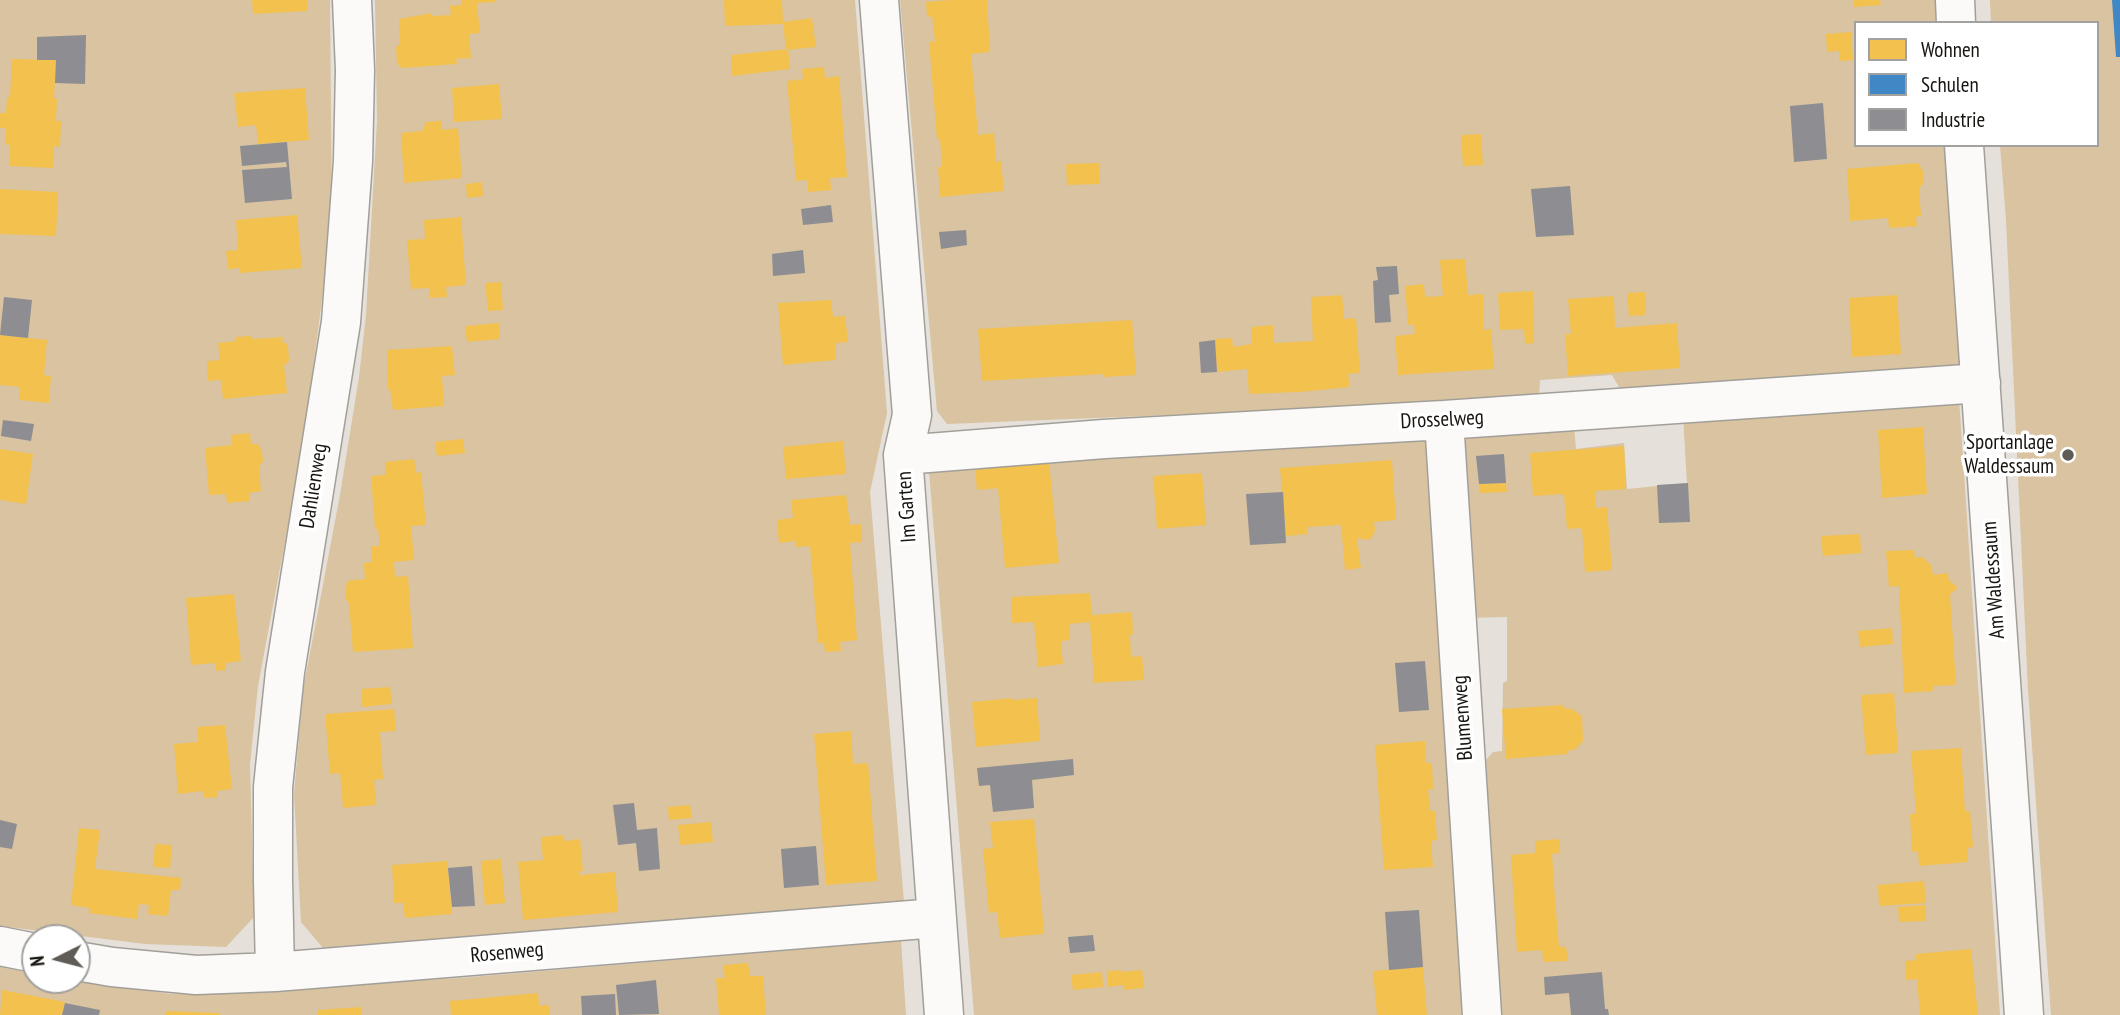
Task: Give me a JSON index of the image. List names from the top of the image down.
{
  "streets": {
    "street": [
      "Drosselweg",
      "Dahlienweg",
      "Im Garten",
      "Am Waldessaum",
      "Blumenweg",
      "Rosenweg"
    ]
  },
  "crossings": [
    ["Drosselweg", "Im Garten"],
    ["Drosselweg", "Am Waldessaum"],
    ["Drosselweg", "Blumenweg"],
    ["Dahlienweg", "Rosenweg"],
    ["Im Garten", "Rosenweg"]
  ],
  "places": ["Sportanlage Waldessaum"],
  "legend": ["Wohnen", "Schulen", "Industrie"],
  "north": "left"
}
